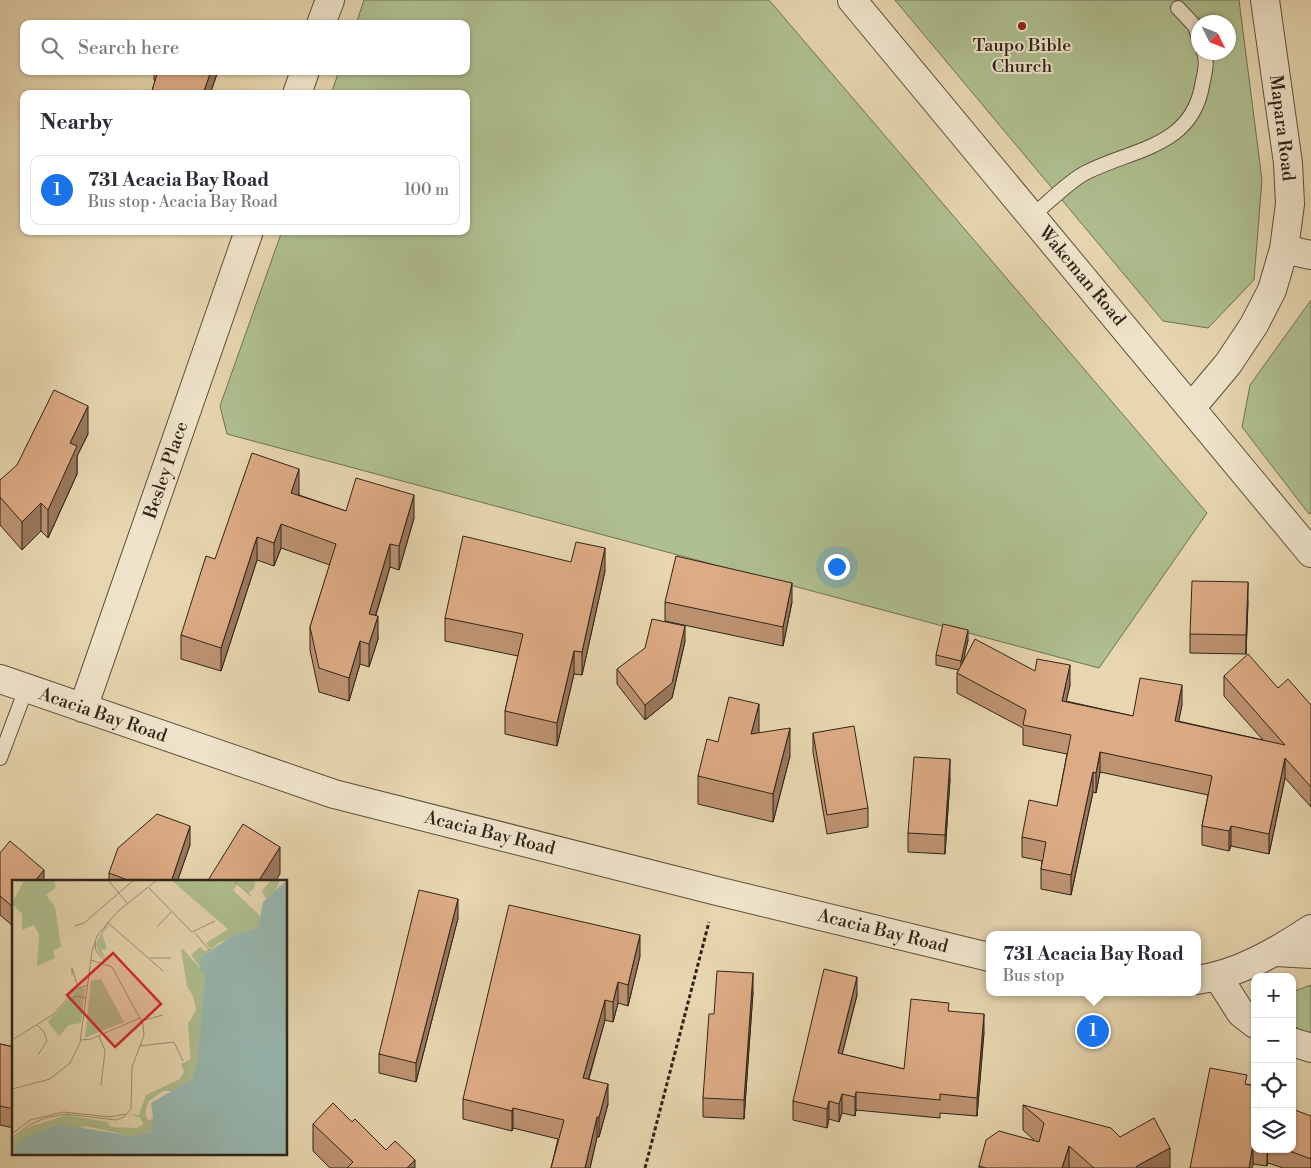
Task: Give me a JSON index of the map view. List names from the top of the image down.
{
  "streets": {
    "street": [
      "Mapara Road",
      "Wakeman Road",
      "Besley Place",
      "Acacia Bay Road"
    ]
  },
  "crossings": [
    ["Mapara Road", "Wakeman Road"],
    ["Besley Place", "Acacia Bay Road"]
  ],
  "places": ["Taupo Bible Church"],
  "north": "bottom right",
  "page": {
    "search": "Search here",
    "heading": "Nearby",
    "list": [
      {
        "mark": "1",
        "name": "731 Acacia Bay Road",
        "note": "Bus stop · Acacia Bay Road",
        "value": "100 m"
      }
    ],
    "popup": ["731 Acacia Bay Road", "Bus stop"],
    "map_buttons": ["+", "−"],
    "pins": "1"
  }
}
